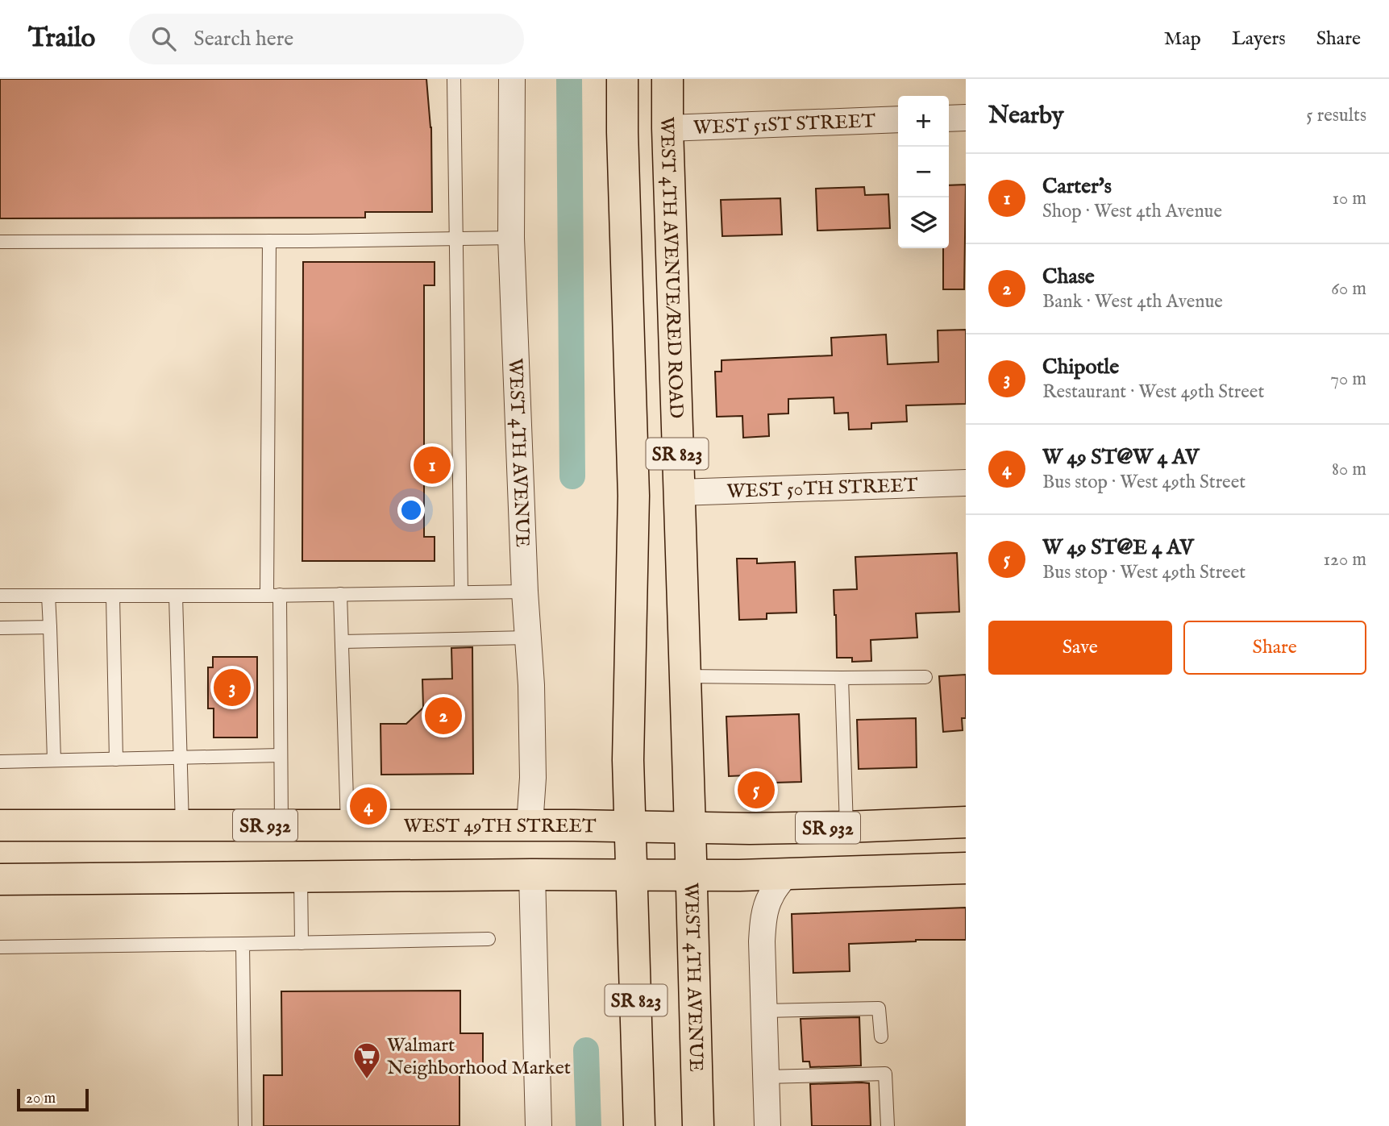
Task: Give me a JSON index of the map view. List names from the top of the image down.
{
  "streets": {
    "main road": [
      "WEST 4TH AVENUE/RED ROAD",
      "WEST 4TH AVENUE",
      "SR 823",
      "SR 932",
      "WEST 49TH STREET"
    ],
    "street": ["WEST 51ST STREET", "WEST 50TH STREET"]
  },
  "crossings": [
    ["WEST 51ST STREET", "WEST 4TH AVENUE/RED ROAD"],
    ["WEST 4TH AVENUE/RED ROAD", "WEST 4TH AVENUE"],
    ["WEST 4TH AVENUE/RED ROAD", "WEST 50TH STREET"],
    ["WEST 4TH AVENUE/RED ROAD", "WEST 49TH STREET"],
    ["WEST 4TH AVENUE", "SR 932"],
    ["WEST 4TH AVENUE", "WEST 49TH STREET"],
    ["SR 823", "SR 932"],
    ["SR 823", "WEST 49TH STREET"]
  ],
  "places": {
    "supermarket": ["Walmart Neighborhood Market"]
  },
  "scale_bar": "20 m",
  "page": {
    "header": "Trailo",
    "search": "Search here",
    "nav": ["Map", "Layers", "Share"],
    "heading": ["Nearby", "5 results"],
    "map_buttons": ["+", "−"],
    "list": [
      {
        "mark": "1",
        "name": "Carter's",
        "note": "Shop · West 4th Avenue",
        "value": "10 m"
      },
      {
        "mark": "2",
        "name": "Chase",
        "note": "Bank · West 4th Avenue",
        "value": "60 m"
      },
      {
        "mark": "3",
        "name": "Chipotle",
        "note": "Restaurant · West 49th Street",
        "value": "70 m"
      },
      {
        "mark": "4",
        "name": "W 49 ST@W 4 AV",
        "note": "Bus stop · West 49th Street",
        "value": "80 m"
      },
      {
        "mark": "5",
        "name": "W 49 ST@E 4 AV",
        "note": "Bus stop · West 49th Street",
        "value": "120 m"
      }
    ],
    "pins": [
      "1",
      "3",
      "2",
      "5",
      "4"
    ],
    "buttons": ["Save", "Share"],
    "scale": "20 m"
  }
}
